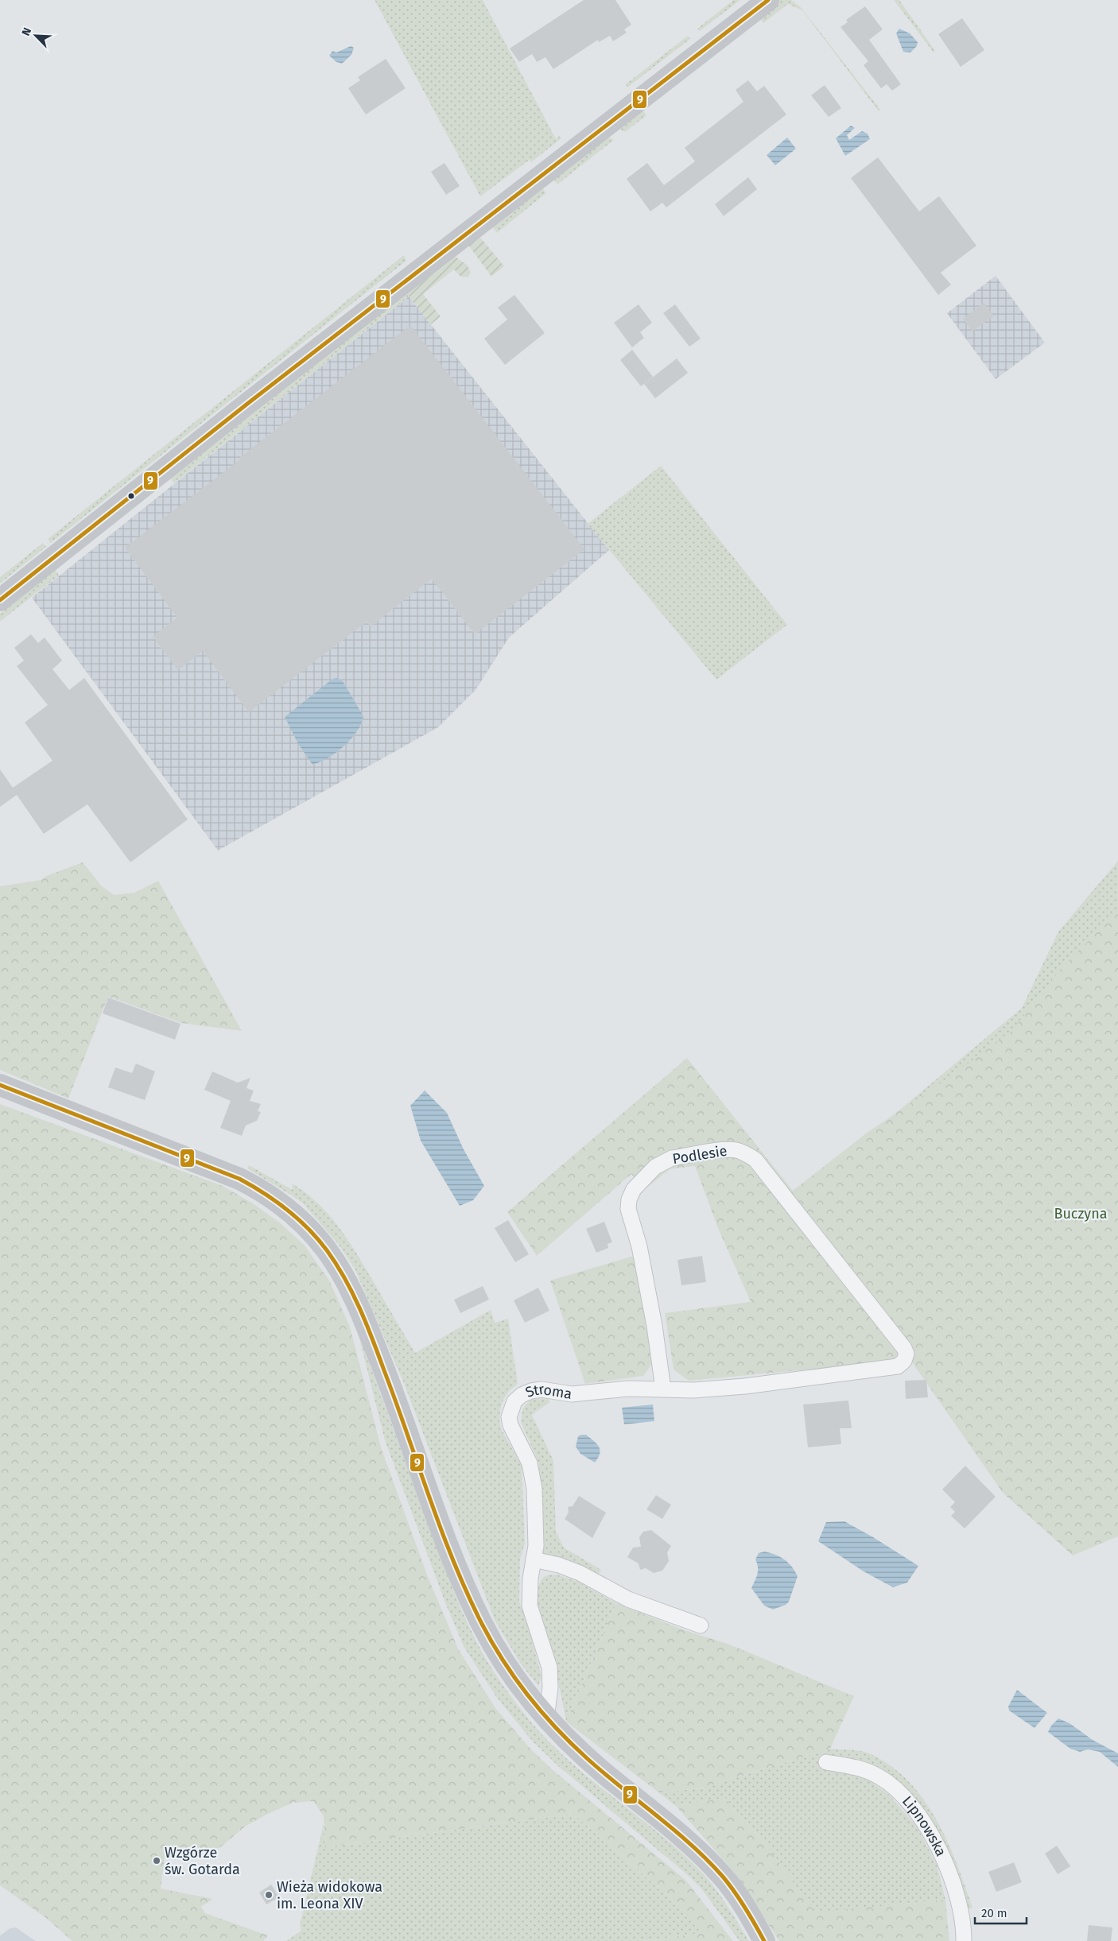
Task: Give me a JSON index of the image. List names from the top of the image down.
{
  "streets": {
    "street": ["Podlesie", "Stroma", "Lipnowska"]
  },
  "crossings": [
    ["Podlesie", "Stroma"]
  ],
  "parks": ["Buczyna"],
  "places": ["Wzgórze św. Gotarda", "Wieża widokowa im. Leona XIV"],
  "lines": ["transit line 9"],
  "scale_bar": "20 m",
  "north": "top left"
}
